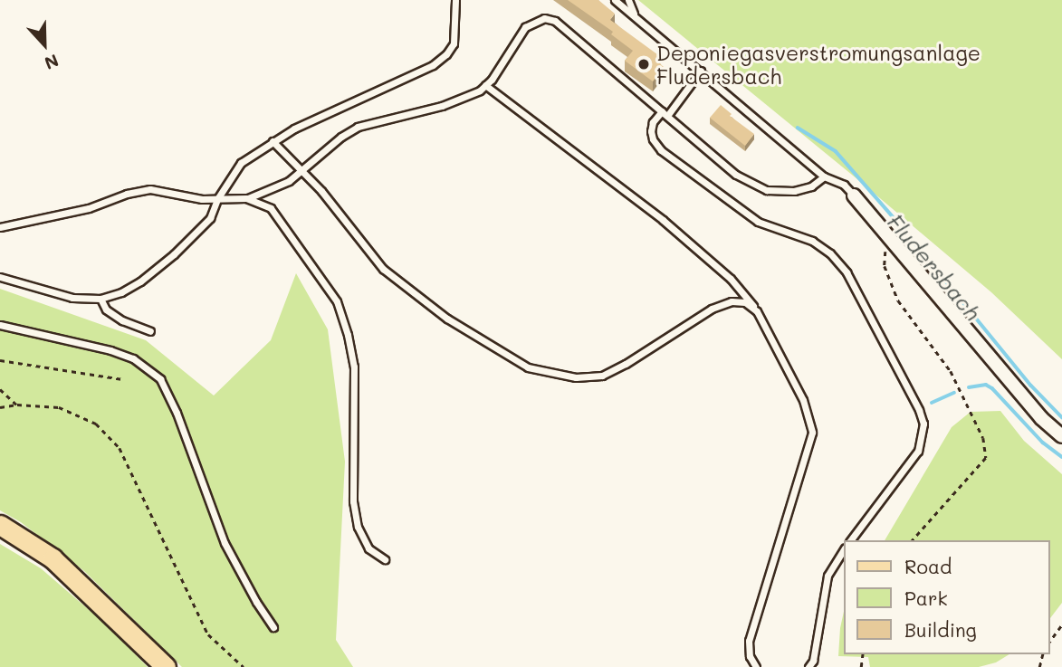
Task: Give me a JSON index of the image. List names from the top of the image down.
{
  "water": ["Fludersbach"],
  "places": ["Deponiegasverstromungsanlage Fludersbach"],
  "legend": ["Road", "Park", "Building"],
  "north": "bottom"
}
